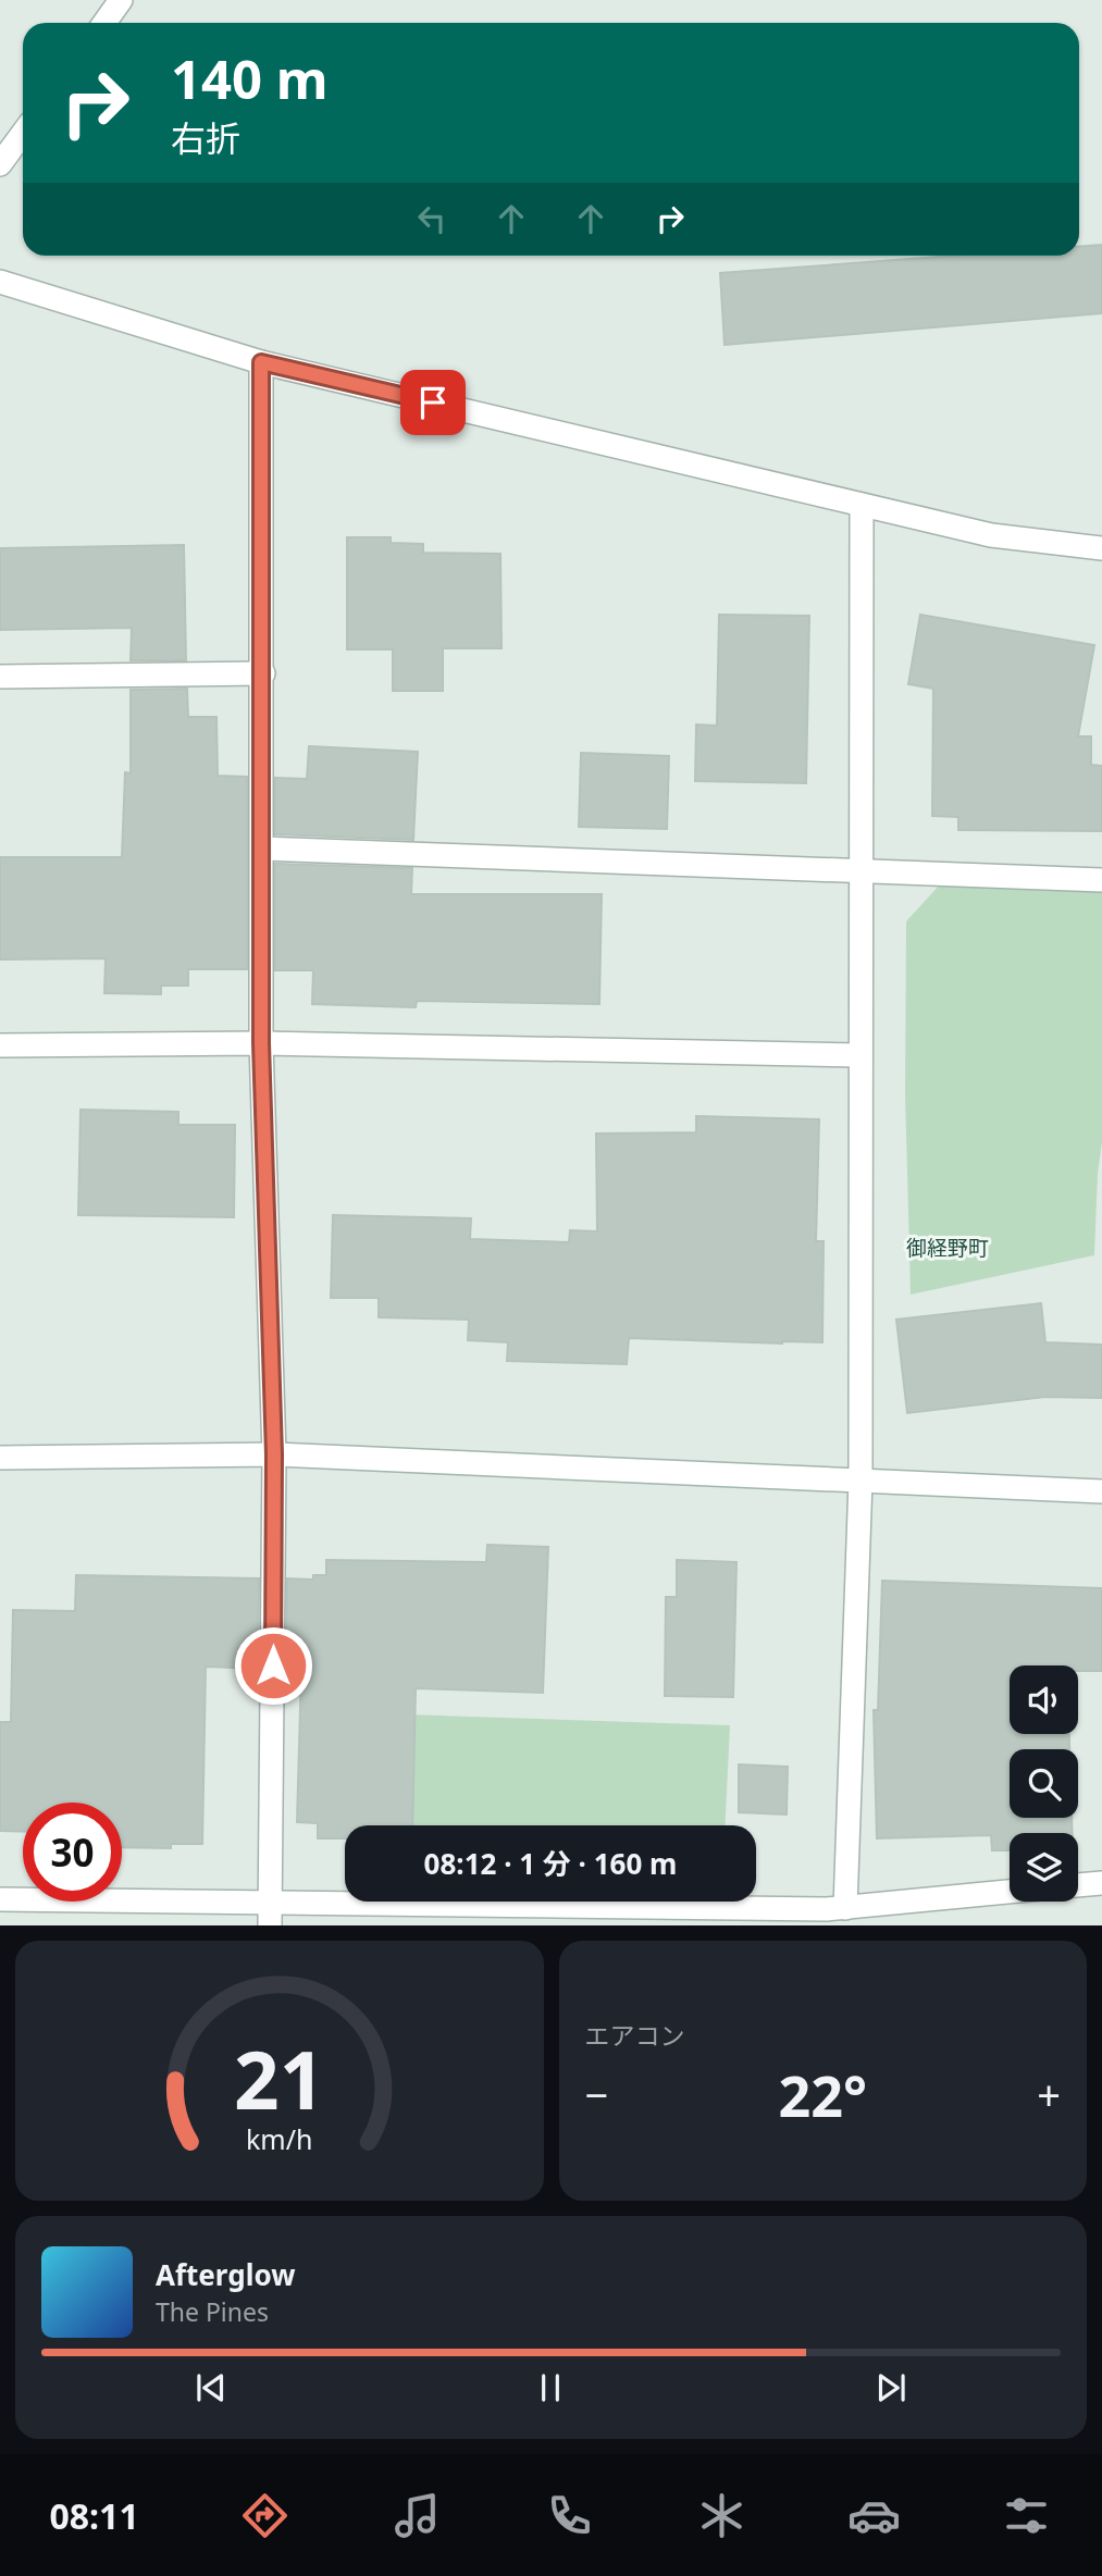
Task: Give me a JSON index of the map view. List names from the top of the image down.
{
  "districts": ["御経野町"],
  "page": {
    "turn": ["140 m", "右折"],
    "limit": "30",
    "trip": "08:12 · 1 分 · 160 m",
    "tile": "エアコン",
    "heat": ["−", "22°", "+"],
    "song": ["Afterglow", "The Pines"],
    "tabs": "08:11",
    "gauge": ["21", "km/h"]
  }
}
